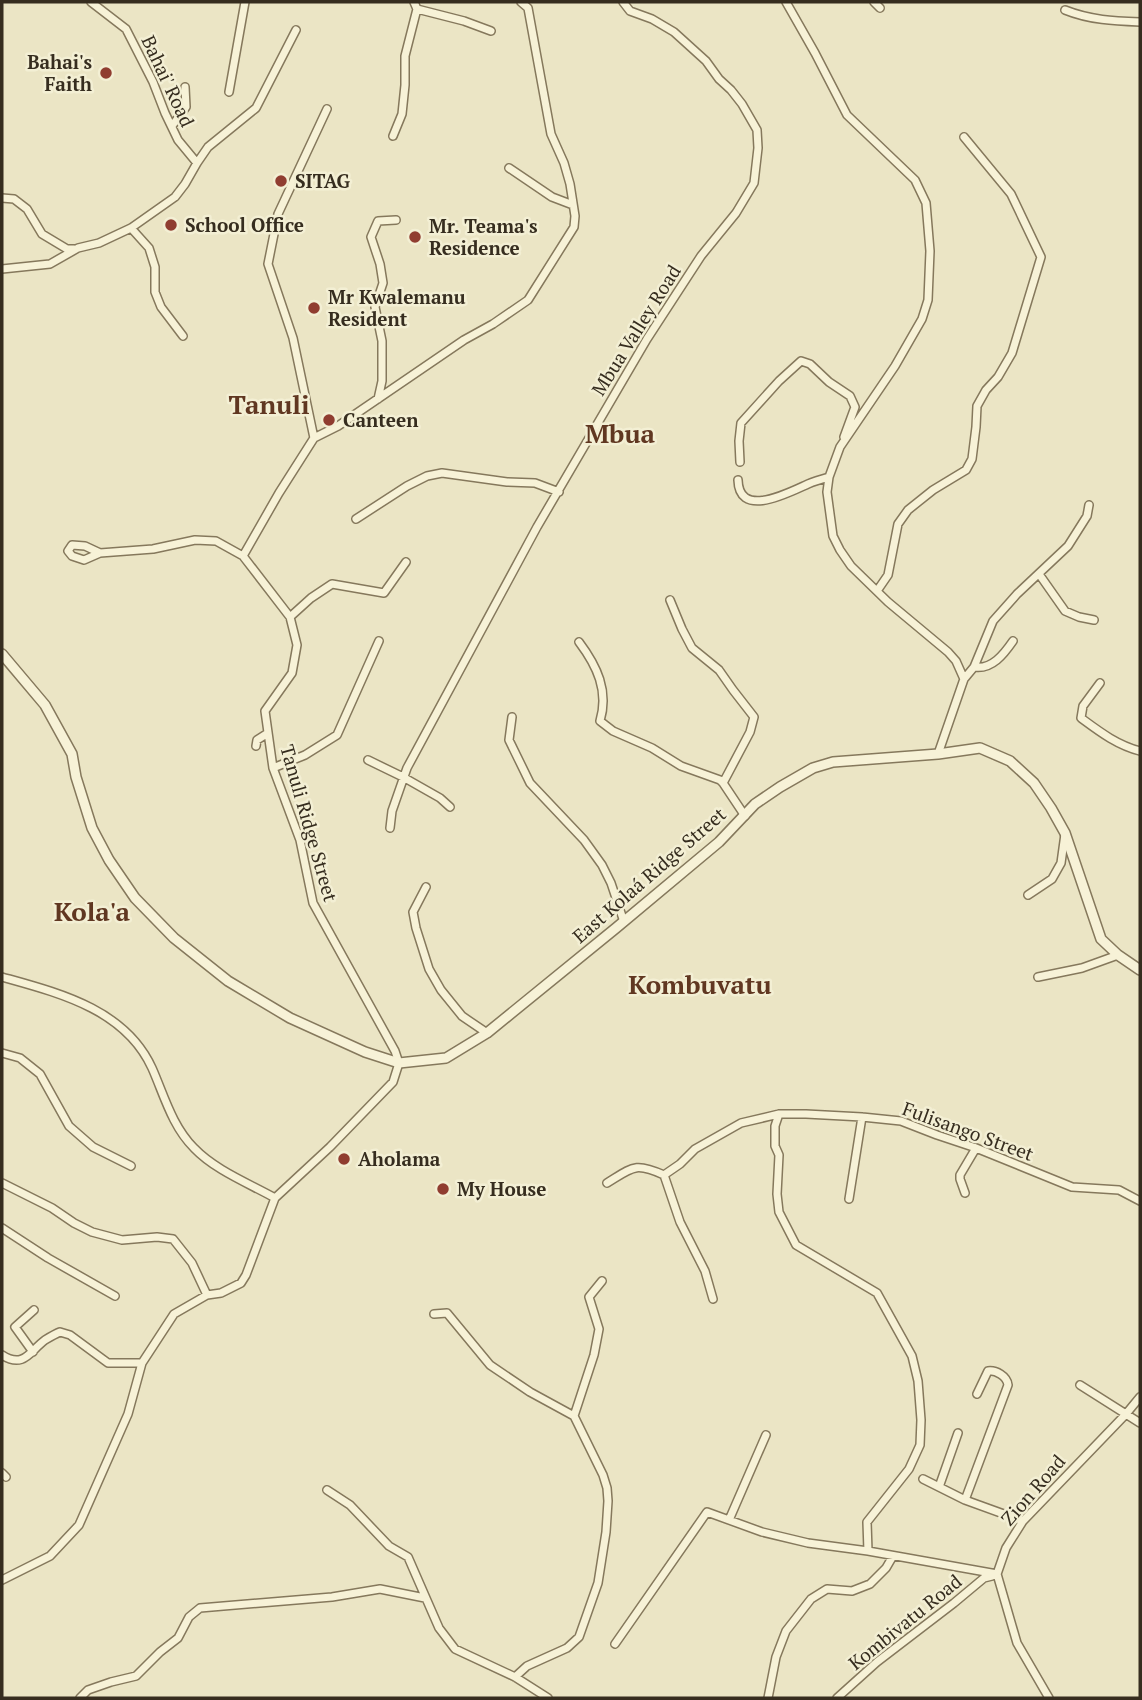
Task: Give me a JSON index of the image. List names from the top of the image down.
{
  "streets": {
    "street": [
      "Bahai' Road",
      "Mbua Valley Road",
      "Tanuli Ridge Street",
      "East Kolaá Ridge Street",
      "Fulisango Street",
      "Zion Road",
      "Kombivatu Road"
    ]
  },
  "crossings": [
    ["Tanuli Ridge Street", "East Kolaá Ridge Street"],
    ["Zion Road", "Kombivatu Road"]
  ],
  "districts": [
    "Tanuli",
    "Mbua",
    "Kola'a",
    "Kombuvatu"
  ],
  "places": [
    "Bahai's Faith",
    "SITAG",
    "School Office",
    "Mr. Teama's Residence",
    "Mr Kwalemanu Resident",
    "Canteen",
    "Aholama",
    "My House"
  ]
}
